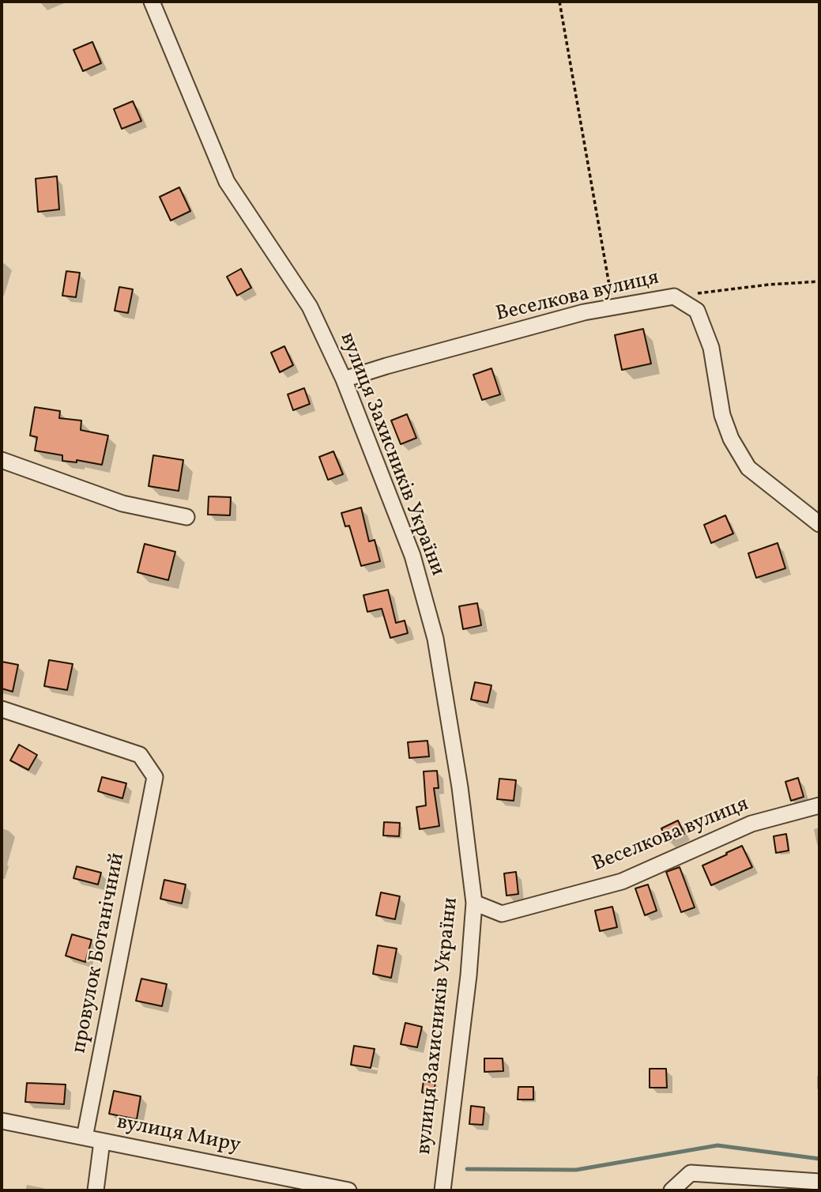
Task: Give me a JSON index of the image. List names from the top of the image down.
{
  "streets": {
    "street": [
      "Веселкова вулиця",
      "вулиця Захисників України",
      "провулок Ботанічний",
      "вулиця Миру"
    ]
  },
  "crossings": [
    ["Веселкова вулиця", "вулиця Захисників України"],
    ["провулок Ботанічний", "вулиця Миру"]
  ]
}
